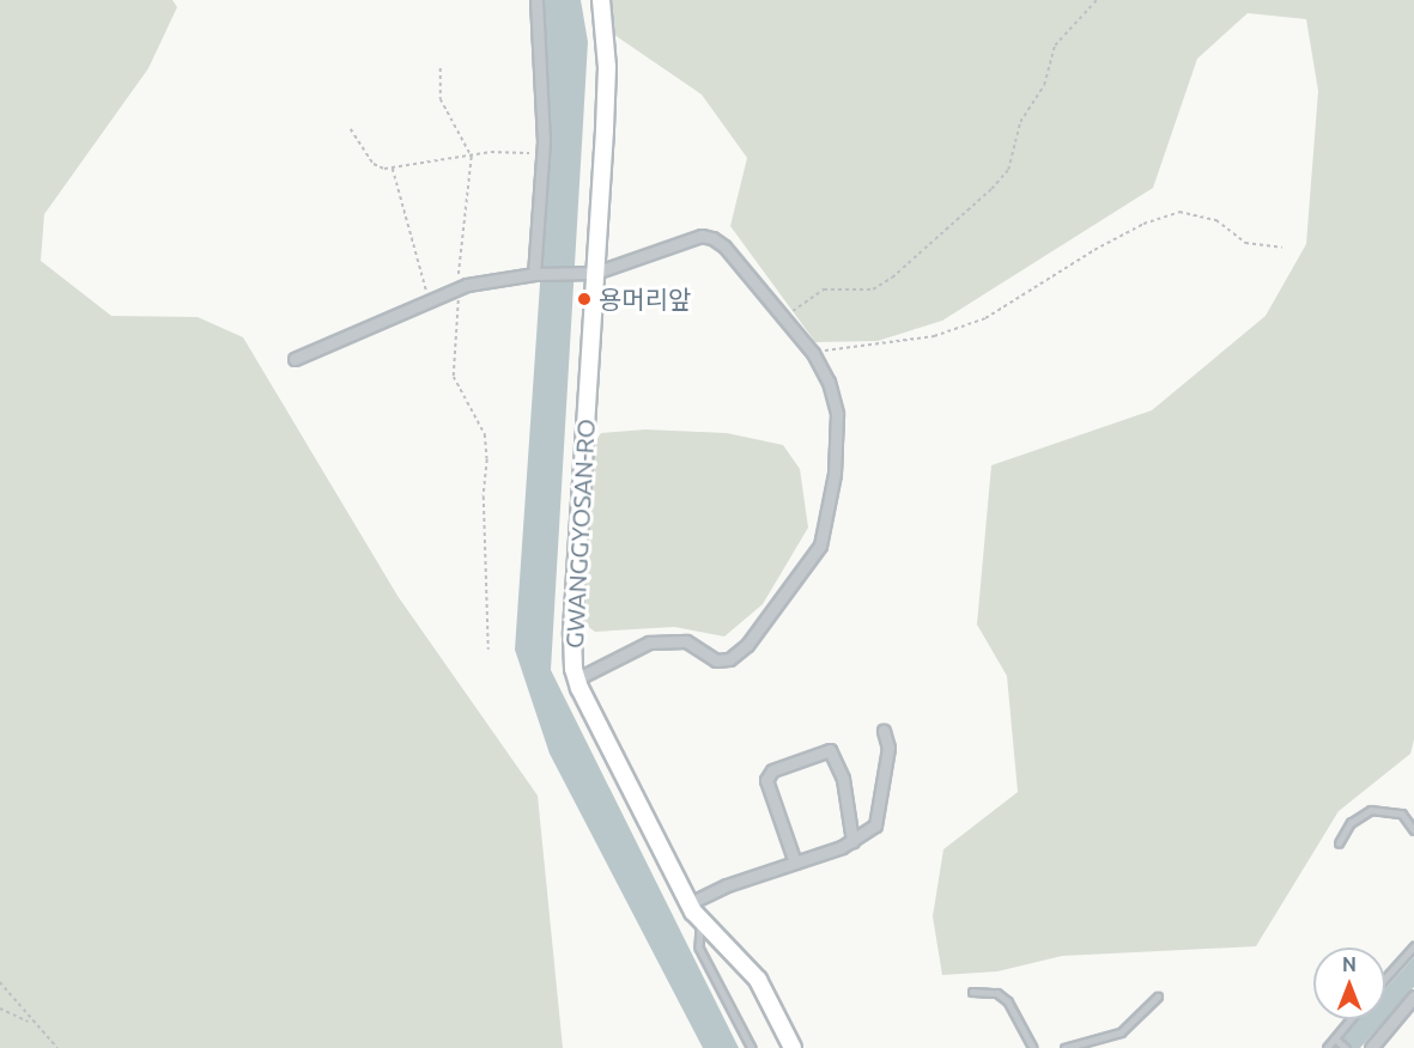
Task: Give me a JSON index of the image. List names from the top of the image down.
{
  "streets": {
    "street": ["GWANGGYOSAN-RO"]
  },
  "places": ["용머리앞"],
  "north": "top"
}
